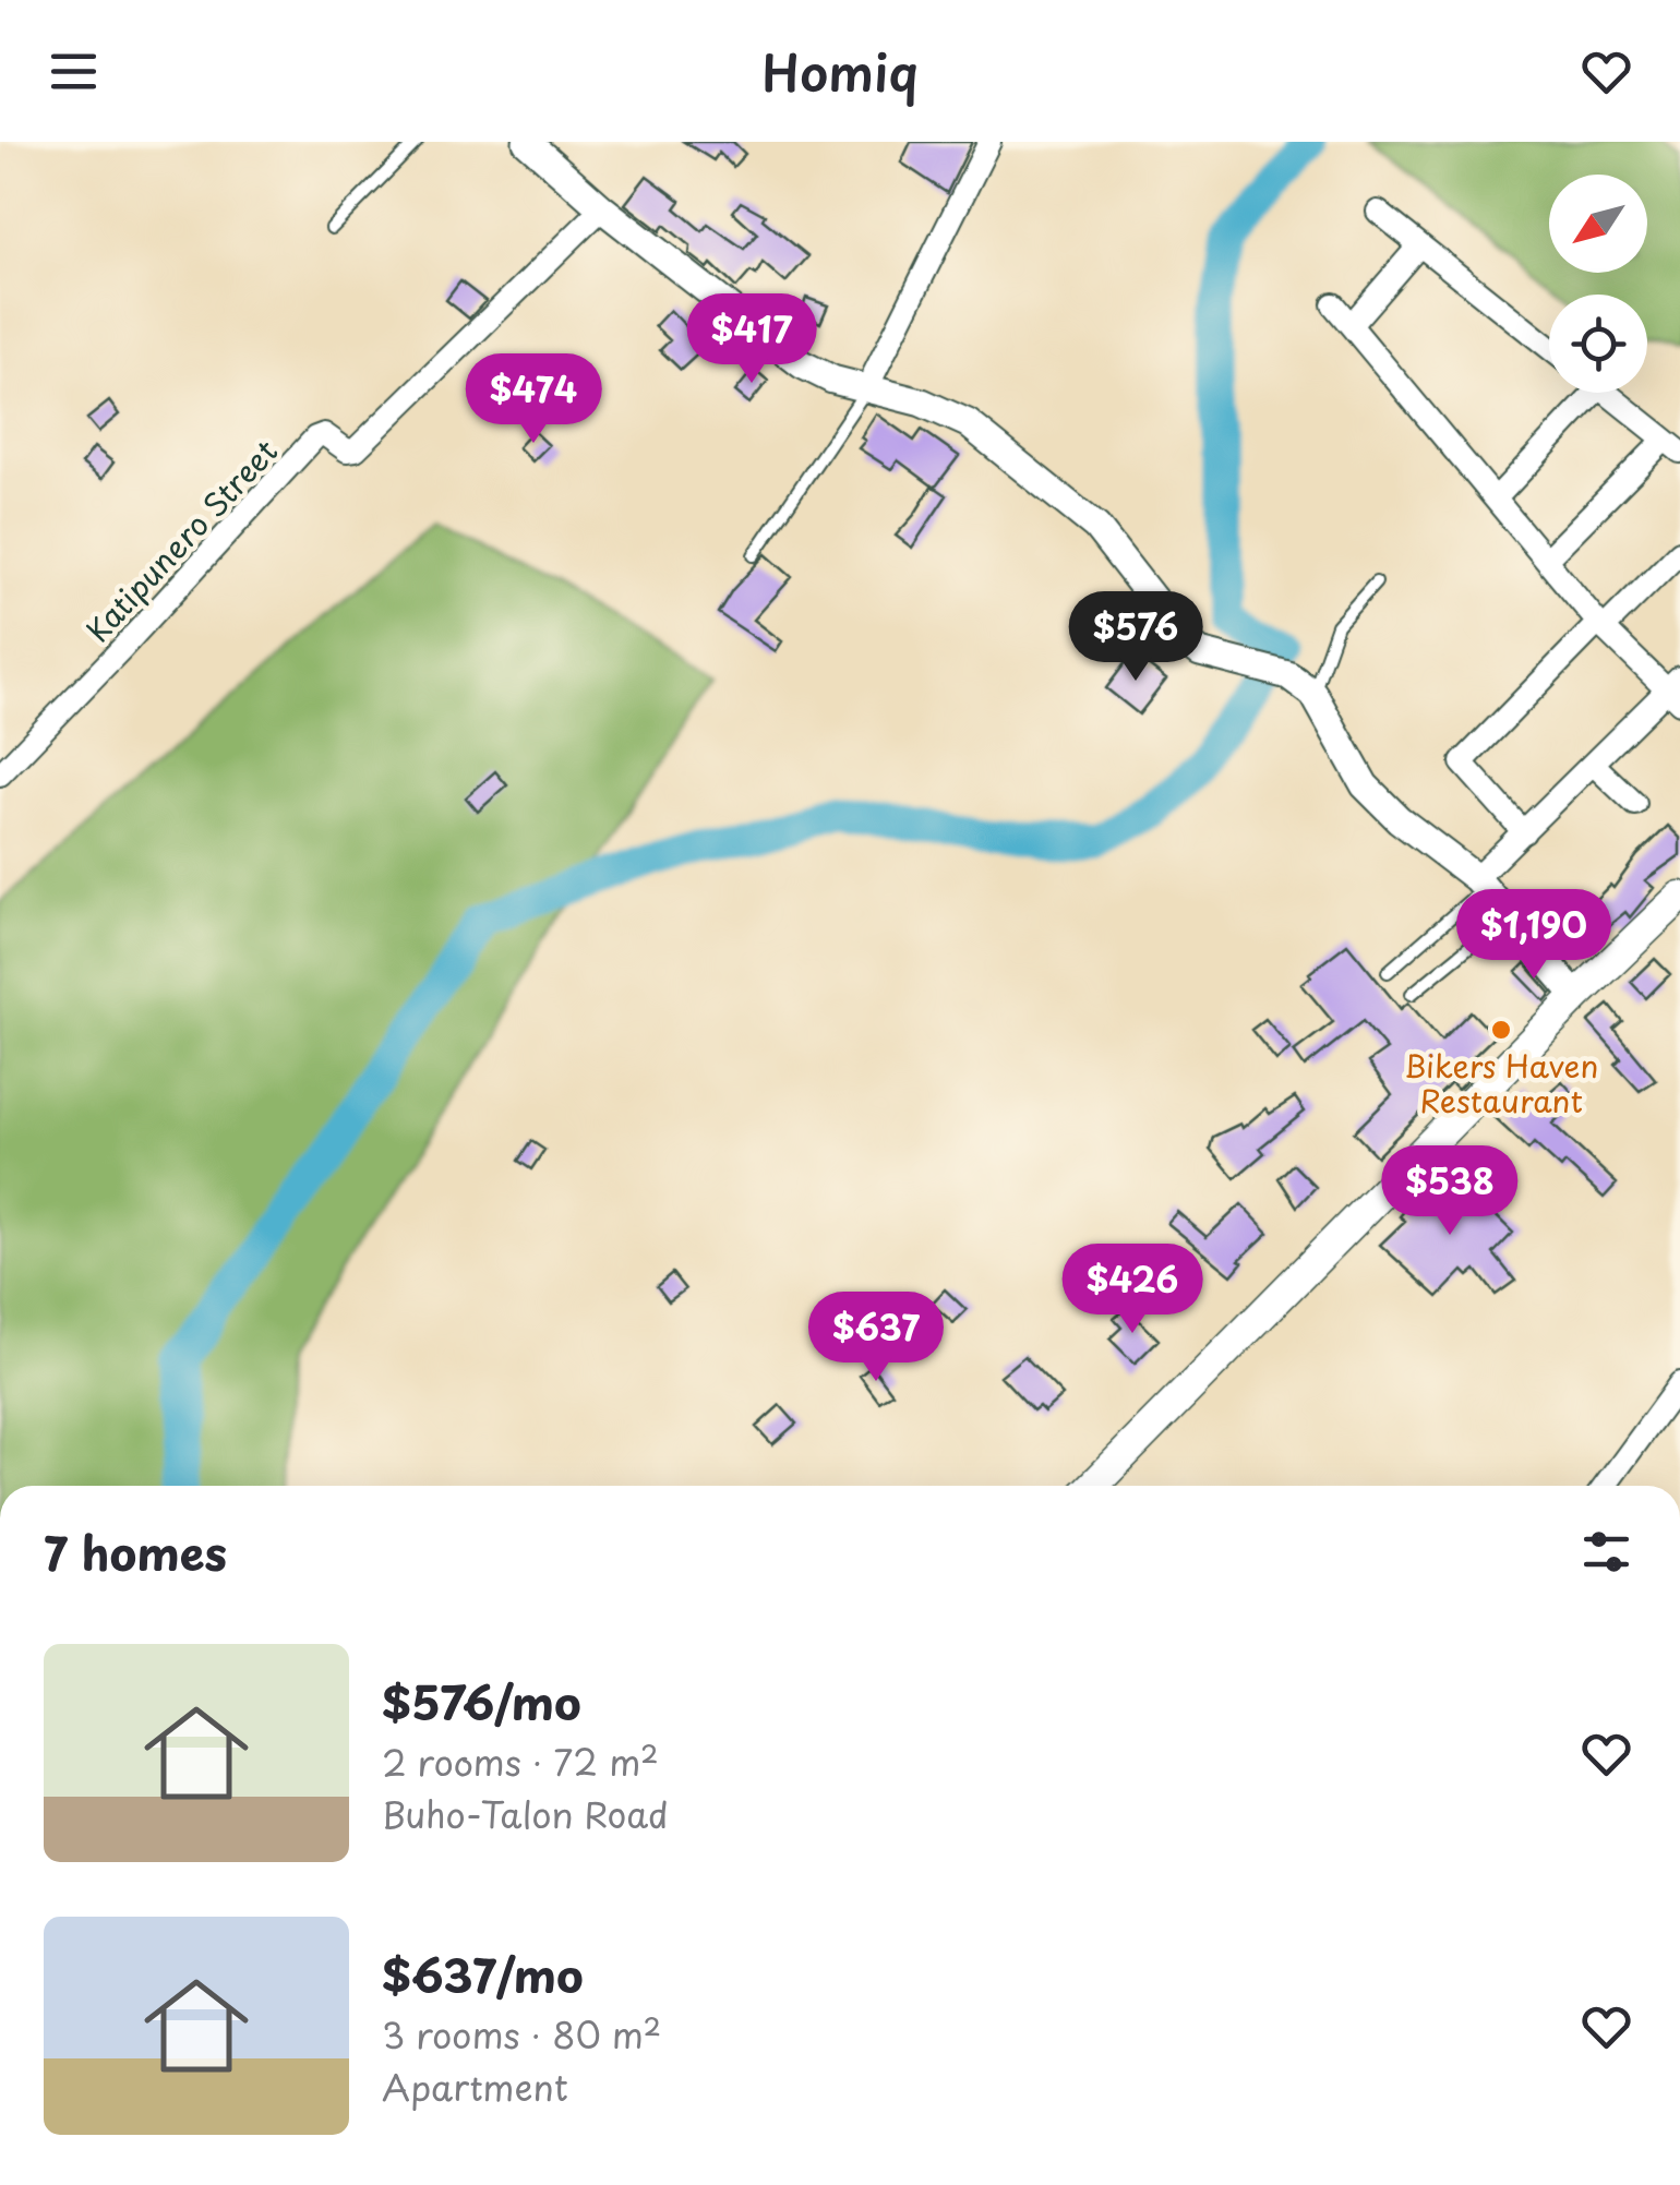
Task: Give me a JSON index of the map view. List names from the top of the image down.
{
  "streets": {
    "street": ["Katipunero Street"]
  },
  "places": ["Bikers Haven Restaurant"],
  "north": "bottom left",
  "page": {
    "header": "Homiq",
    "price": [
      "$417",
      "$474",
      "$576",
      "$1,190",
      "$538",
      "$426",
      "$637"
    ],
    "heading": "7 homes",
    "list": [
      {
        "name": "$576/mo",
        "note": "2 rooms · 72 m² · Buho-Talon Road"
      },
      {
        "name": "$637/mo",
        "note": "3 rooms · 80 m² · Apartment"
      }
    ]
  }
}
